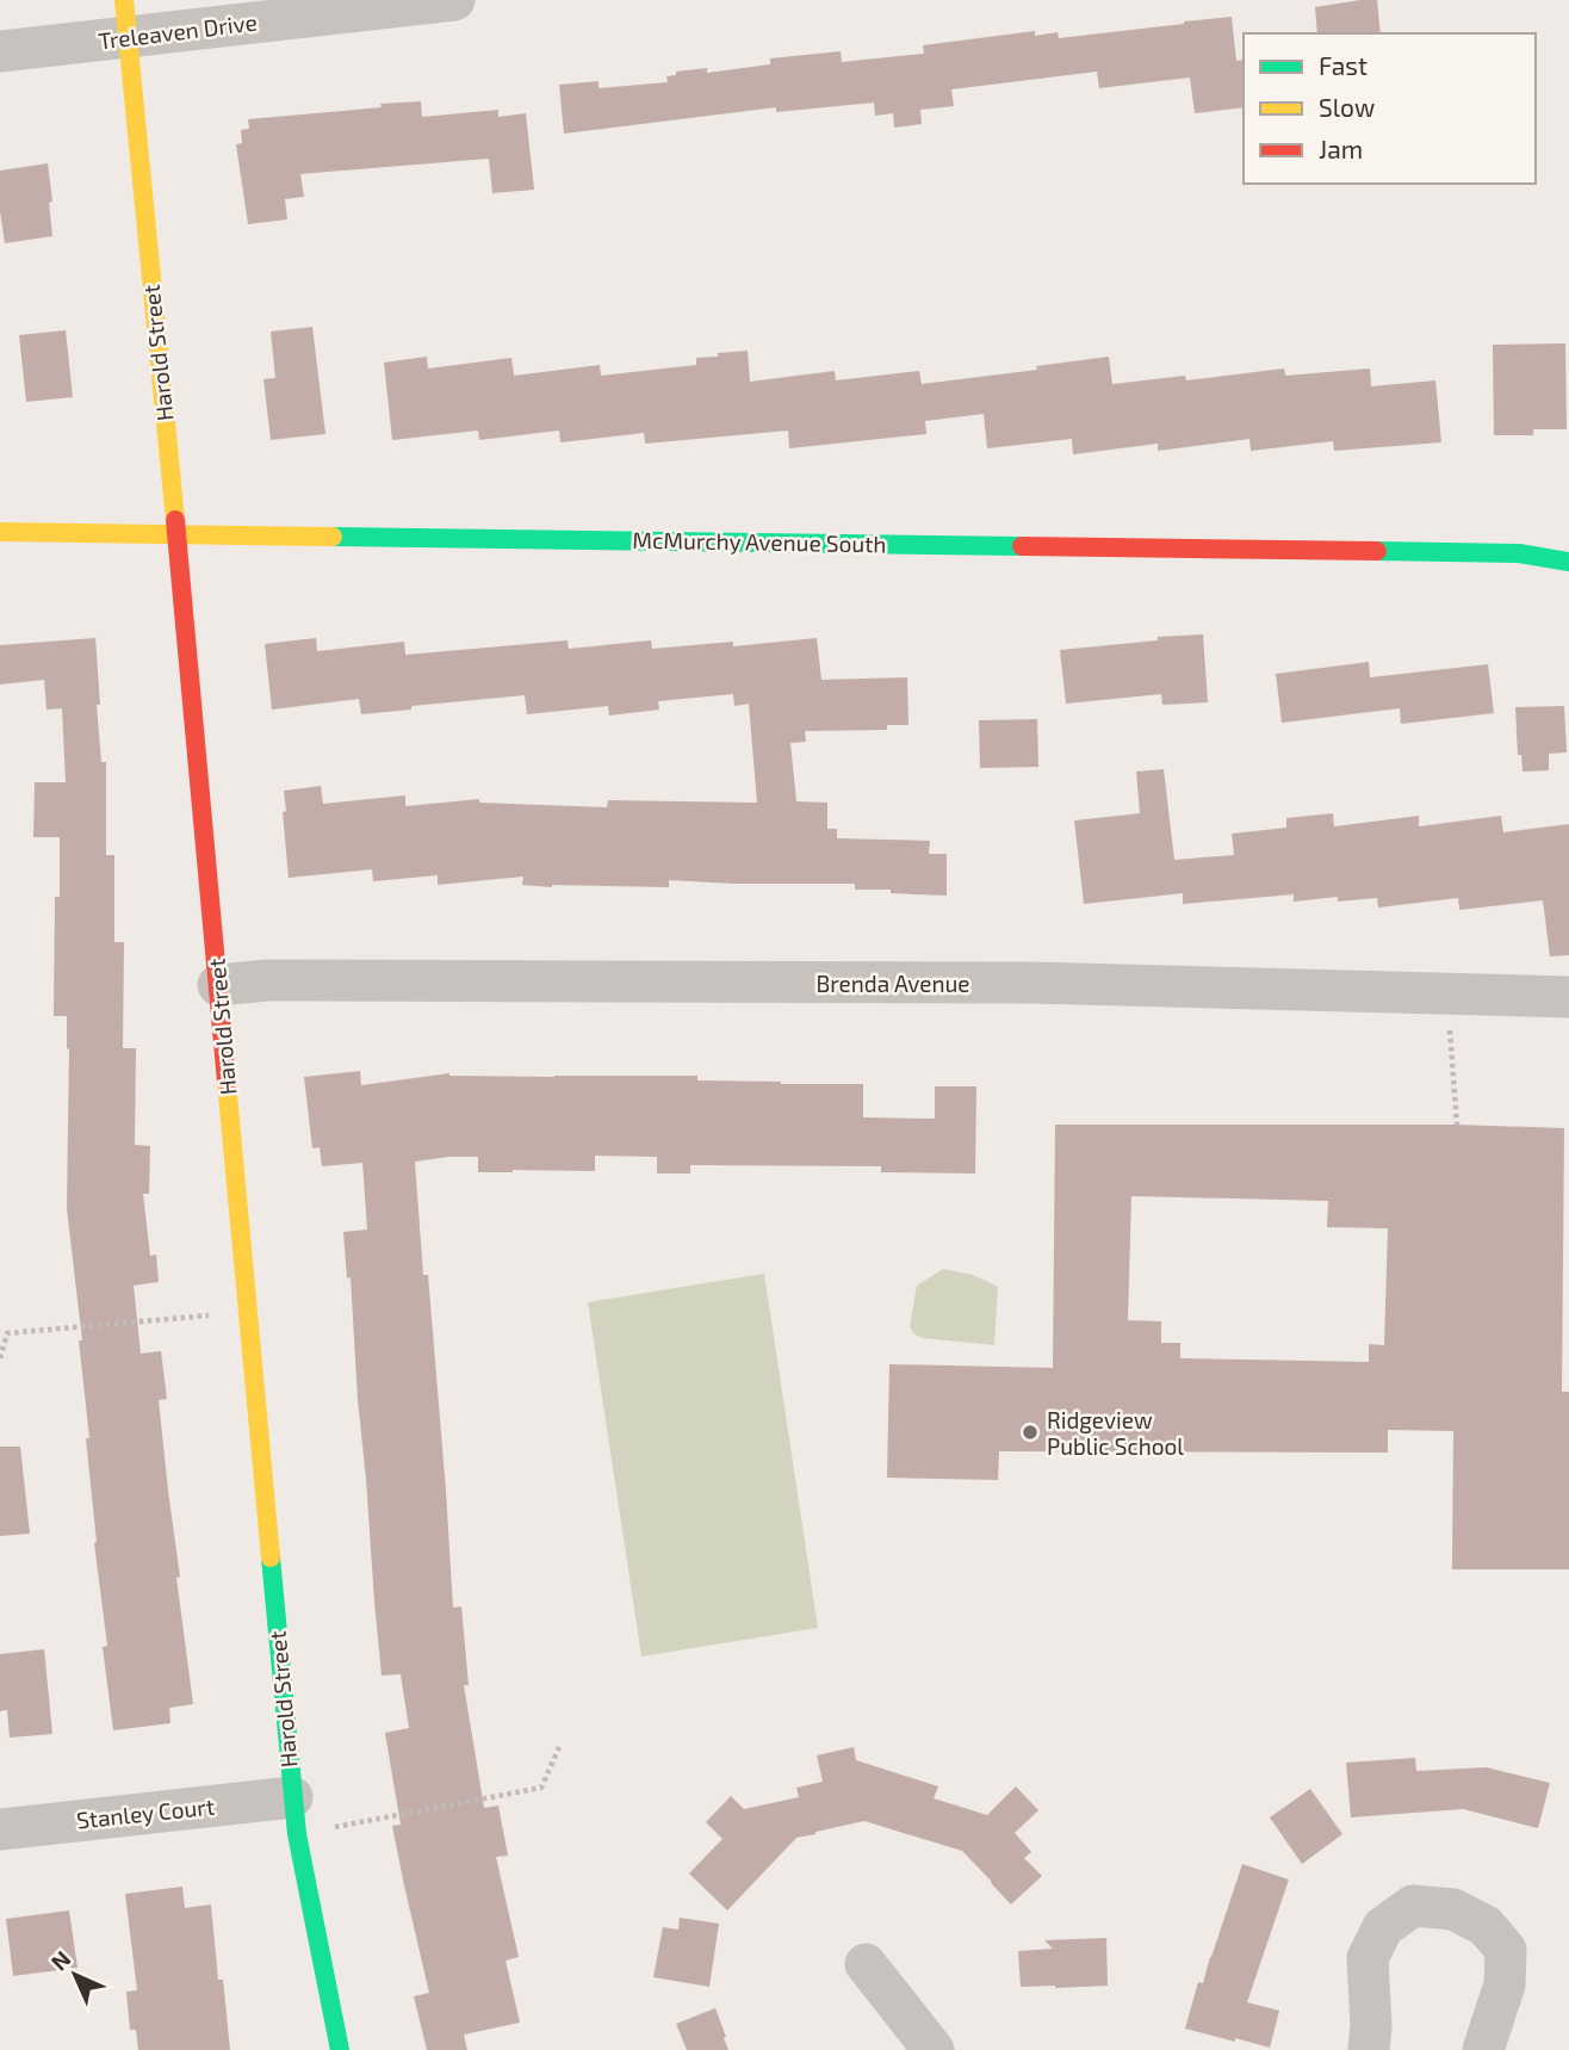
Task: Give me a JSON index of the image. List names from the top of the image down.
{
  "streets": {
    "street": [
      "Treleaven Drive",
      "Harold Street",
      "McMurchy Avenue South",
      "Brenda Avenue",
      "Stanley Court"
    ]
  },
  "crossings": [
    ["Treleaven Drive", "Harold Street"],
    ["Harold Street", "McMurchy Avenue South"],
    ["Harold Street", "Brenda Avenue"],
    ["Harold Street", "Stanley Court"]
  ],
  "places": ["Ridgeview Public School"],
  "legend": ["Fast", "Slow", "Jam"],
  "north": "top left"
}
